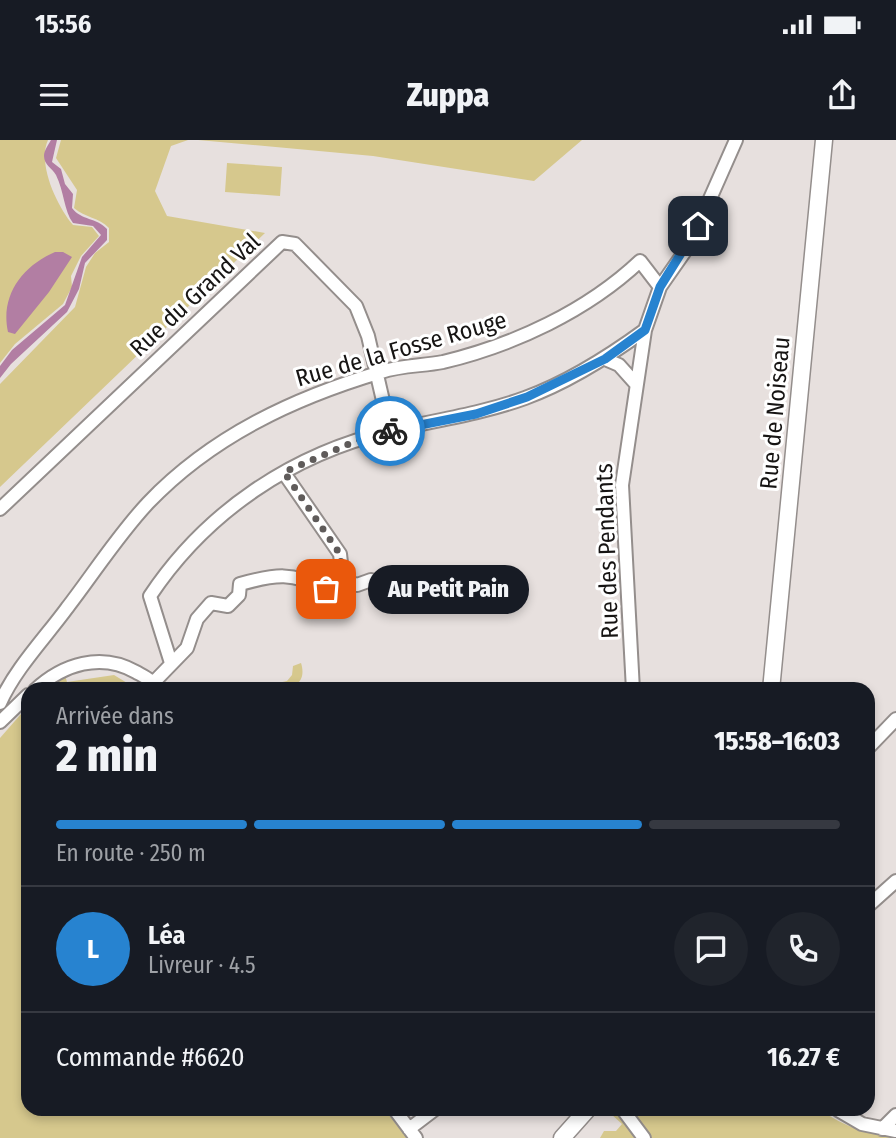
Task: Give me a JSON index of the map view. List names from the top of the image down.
{
  "streets": {
    "street": [
      "Rue du Grand Val",
      "Rue de la Fosse Rouge",
      "Rue de Noiseau",
      "Rue des Pendants"
    ]
  },
  "crossings": [
    ["Rue du Grand Val", "Rue de la Fosse Rouge"],
    ["Rue de la Fosse Rouge", "Rue des Pendants"]
  ],
  "places": ["Au Petit Pain"],
  "page": {
    "status": "15:56",
    "header": "Zuppa",
    "bubble": "Au Petit Pain",
    "heading": ["2 min", "Arrivée dans", "15:58–16:03"],
    "panel": [
      "Léa",
      "Livreur · 4.5",
      "Commande #6620",
      "16.27 €"
    ],
    "bar": "En route · 250 m",
    "round": "L"
  }
}
